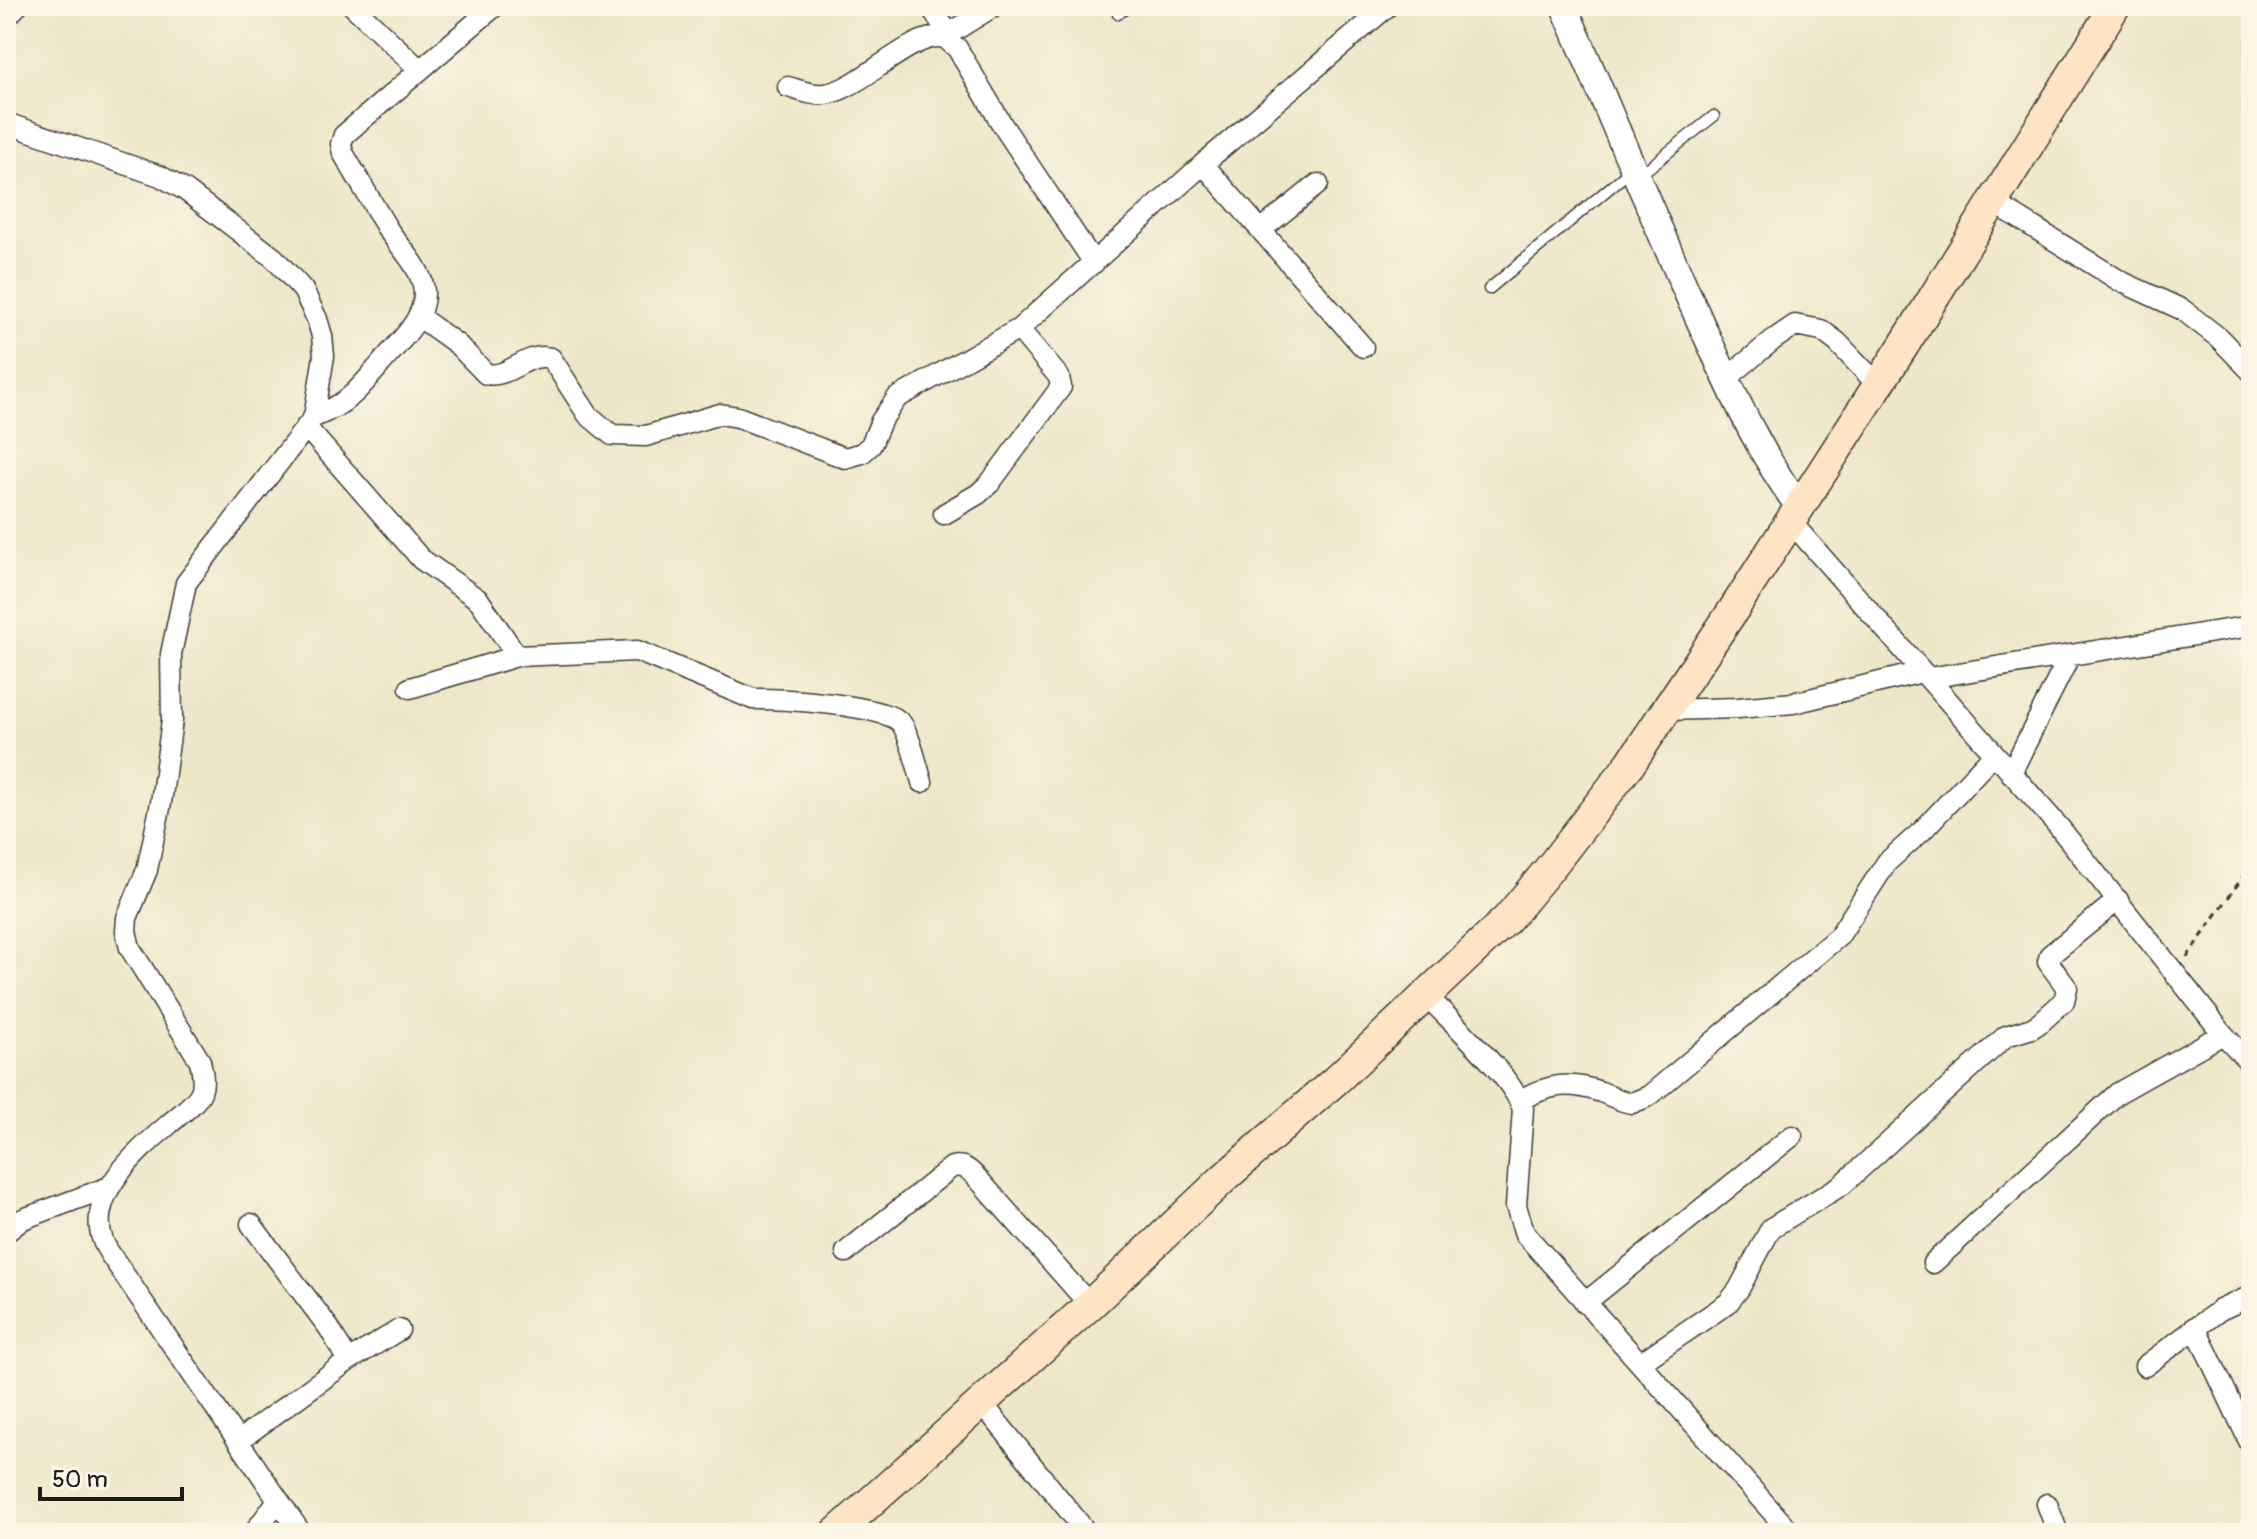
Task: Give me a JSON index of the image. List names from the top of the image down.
{
  "scale_bar": "50 m"
}
